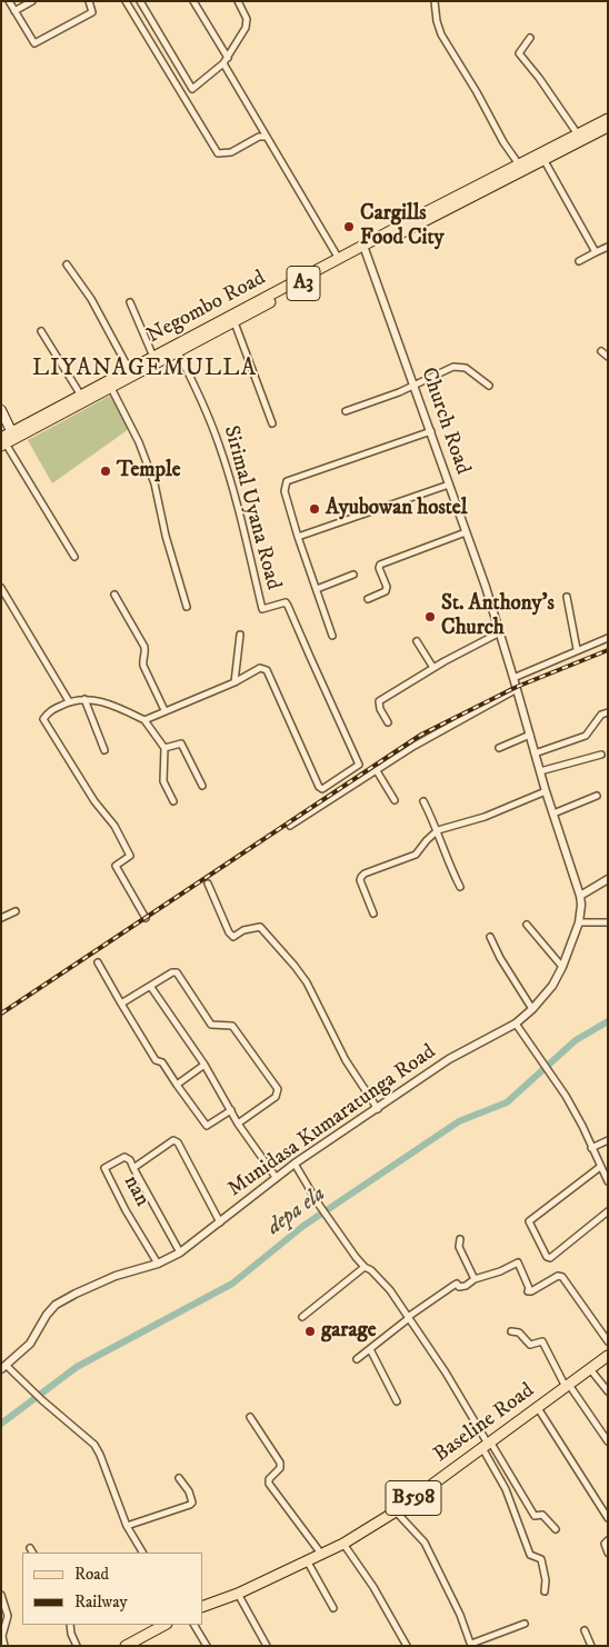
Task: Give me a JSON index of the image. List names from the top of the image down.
{
  "streets": {
    "main road": [
      "A3",
      "Negombo Road",
      "Baseline Road",
      "B598"
    ],
    "street": [
      "Church Road",
      "Sirimal Uyana Road",
      "Munidasa Kumaratunga Road",
      "nan"
    ]
  },
  "crossings": [
    ["Negombo Road", "Church Road"],
    ["Negombo Road", "Sirimal Uyana Road"],
    ["Church Road", "Munidasa Kumaratunga Road"],
    ["Munidasa Kumaratunga Road", "nan"]
  ],
  "districts": ["LIYANAGEMULLA"],
  "water": ["depa ela"],
  "places": [
    "Cargills Food City",
    "Temple",
    "Ayubowan hostel",
    "St. Anthony's Church",
    "garage"
  ],
  "legend": ["Road", "Railway"]
}
